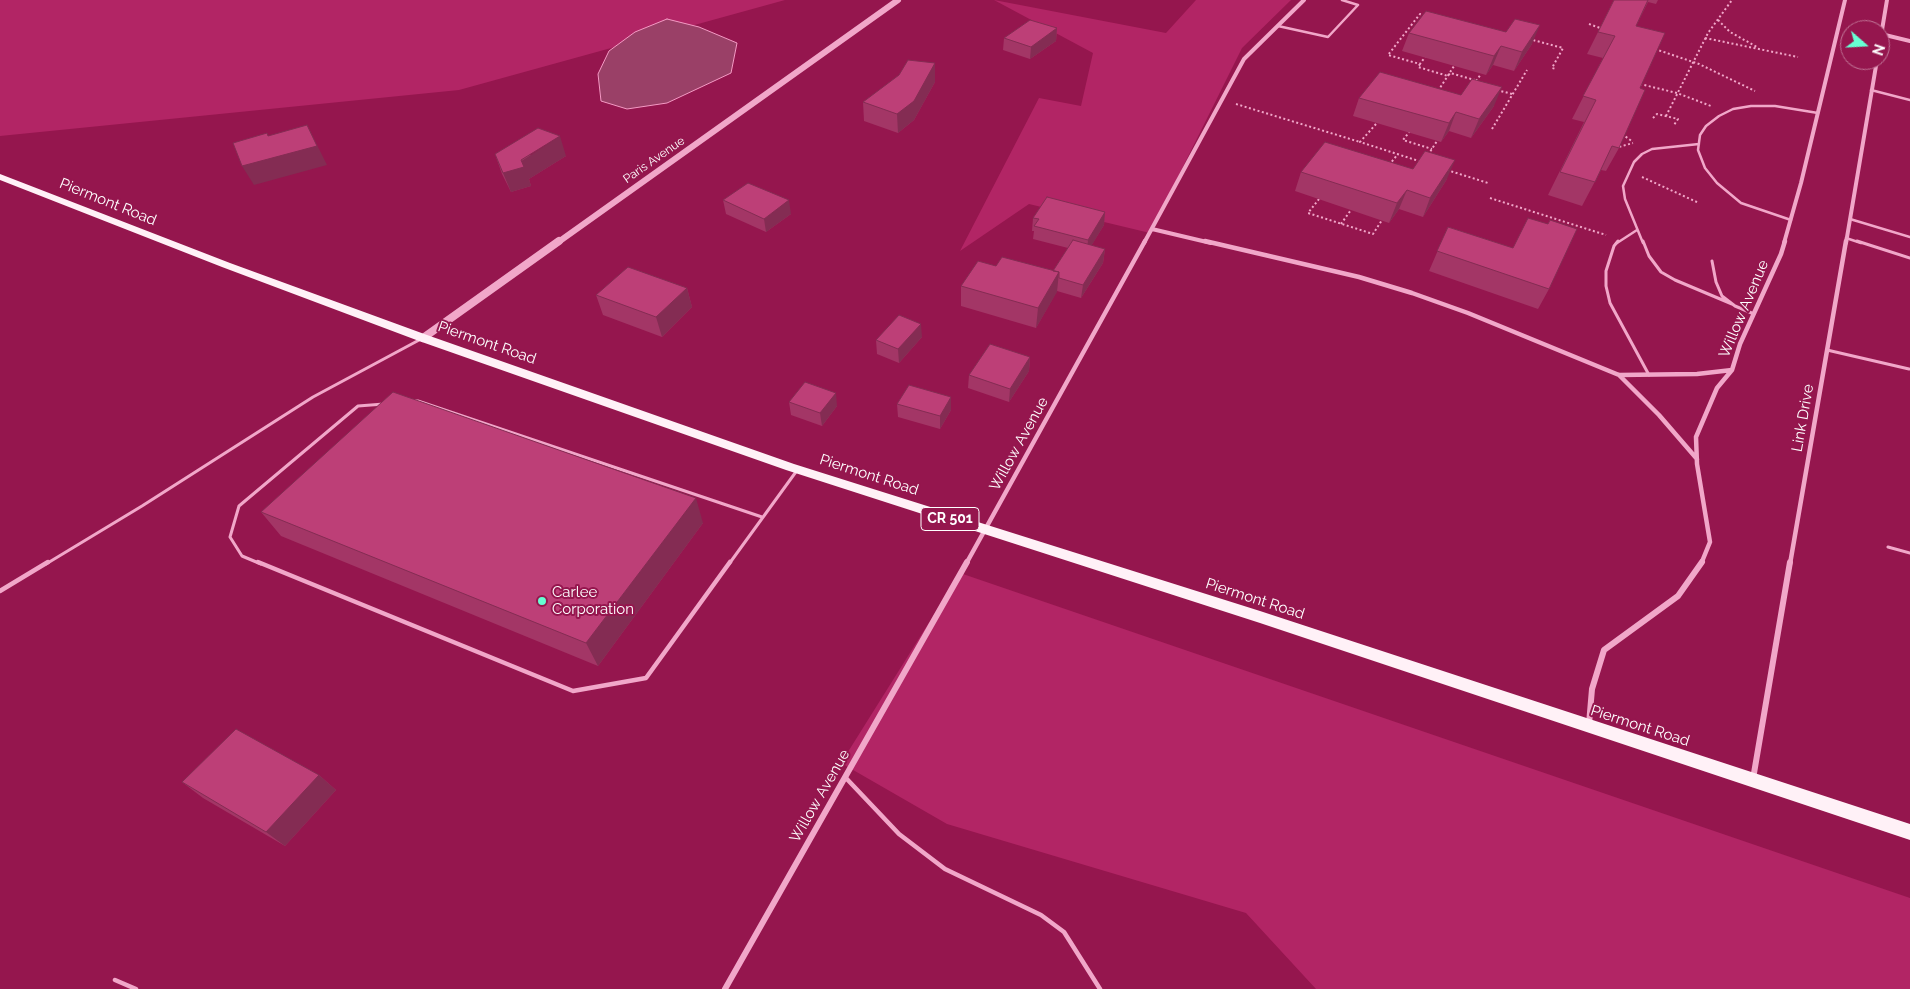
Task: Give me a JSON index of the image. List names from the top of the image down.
{
  "streets": {
    "main road": ["Piermont Road", "CR 501"],
    "street": ["Paris Avenue", "Willow Avenue", "Link Drive"]
  },
  "crossings": [
    ["Paris Avenue", "Piermont Road"],
    ["Piermont Road", "Willow Avenue"],
    ["Piermont Road", "Link Drive"]
  ],
  "places": ["Carlee Corporation"],
  "north": "right"
}
